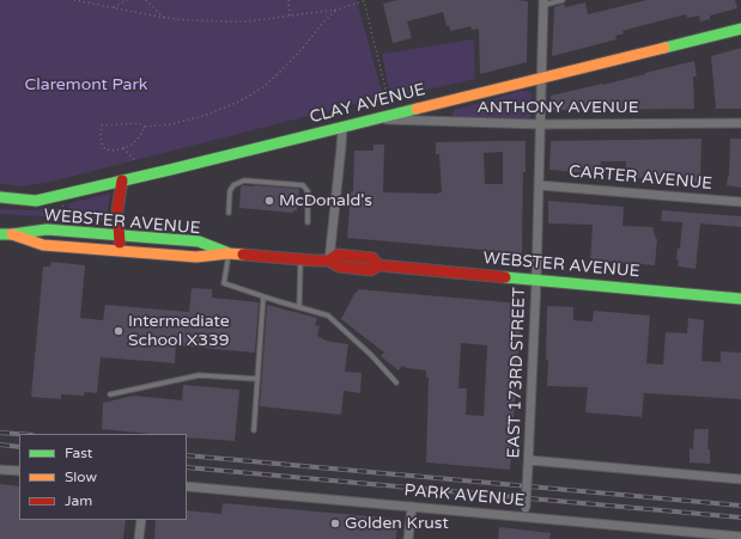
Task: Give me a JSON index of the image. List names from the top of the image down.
{
  "streets": {
    "main road": ["CLAY AVENUE", "WEBSTER AVENUE"],
    "street": [
      "ANTHONY AVENUE",
      "CARTER AVENUE",
      "EAST 173RD STREET",
      "PARK AVENUE"
    ]
  },
  "crossings": [
    ["CLAY AVENUE", "ANTHONY AVENUE"],
    ["CLAY AVENUE", "EAST 173RD STREET"],
    ["ANTHONY AVENUE", "EAST 173RD STREET"],
    ["CARTER AVENUE", "EAST 173RD STREET"],
    ["WEBSTER AVENUE", "EAST 173RD STREET"],
    ["EAST 173RD STREET", "PARK AVENUE"]
  ],
  "parks": ["Claremont Park"],
  "places": ["McDonald's", "Intermediate School X339", "Golden Krust"],
  "legend": ["Fast", "Slow", "Jam"]
}
